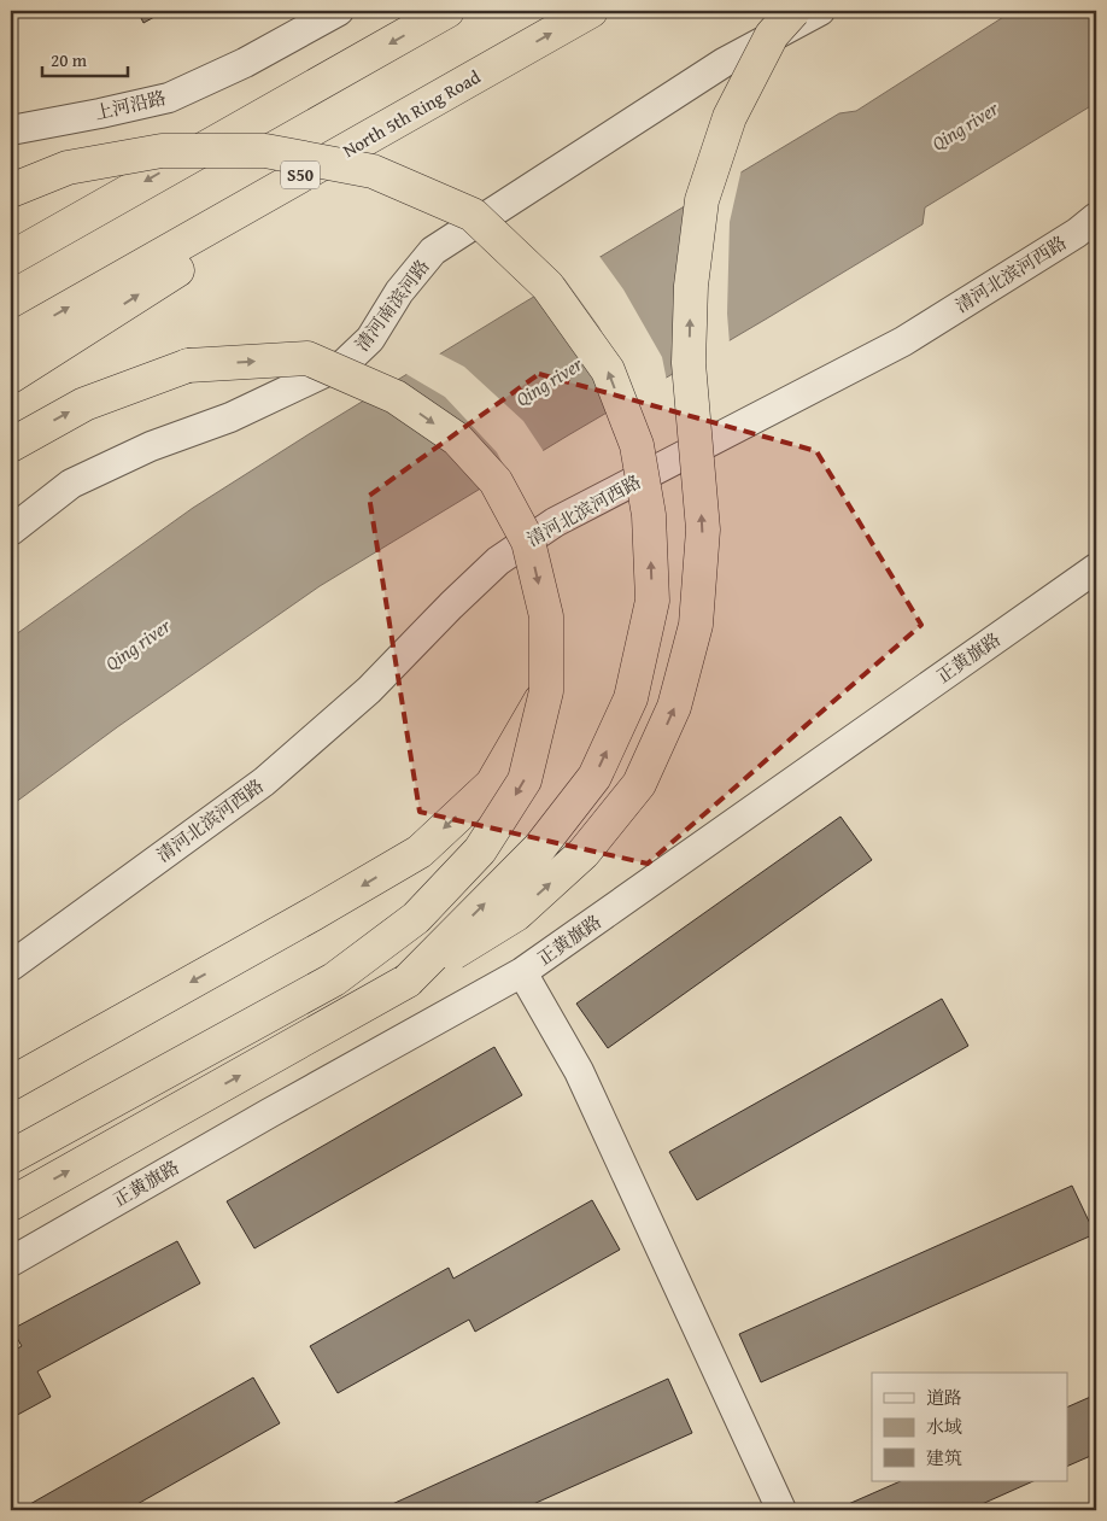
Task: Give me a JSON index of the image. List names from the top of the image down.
{
  "streets": {
    "highway": ["North 5th Ring Road", "S50"],
    "street": [
      "上河沿路",
      "清河北滨河西路",
      "清河南滨河路",
      "正黄旗路"
    ]
  },
  "water": ["Qing river"],
  "legend": ["道路", "水域", "建筑"],
  "scale_bar": "20 m"
}
